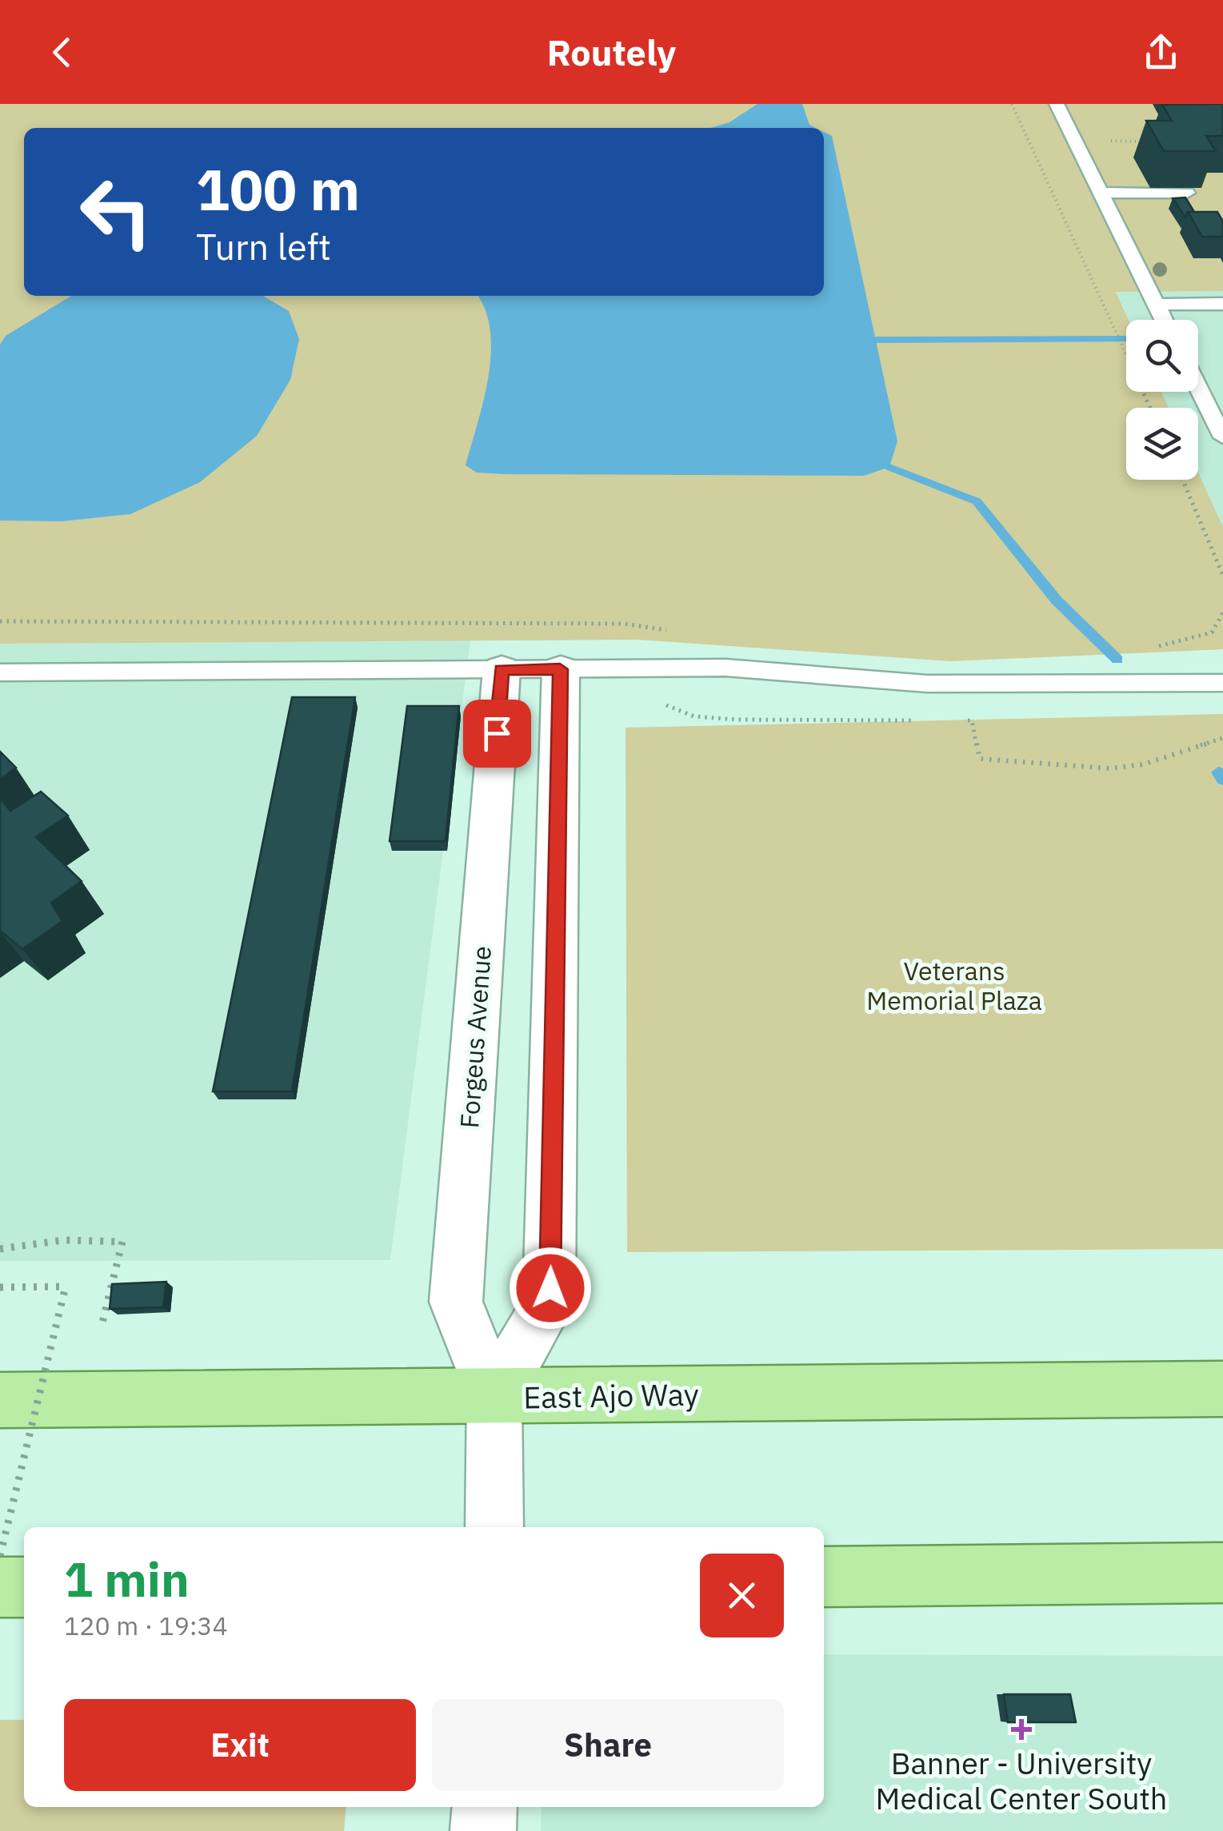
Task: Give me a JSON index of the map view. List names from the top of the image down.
{
  "streets": {
    "main road": ["East Ajo Way"],
    "street": ["Forgeus Avenue"]
  },
  "crossings": [
    ["Forgeus Avenue", "East Ajo Way"]
  ],
  "parks": ["Veterans Memorial Plaza"],
  "places": {
    "health": ["Banner - University Medical Center South"]
  },
  "page": {
    "header": "Routely",
    "turn": ["100 m", "Turn left"],
    "heading": ["1 min", "120 m · 19:34"],
    "buttons": ["Exit", "Share"]
  }
}
